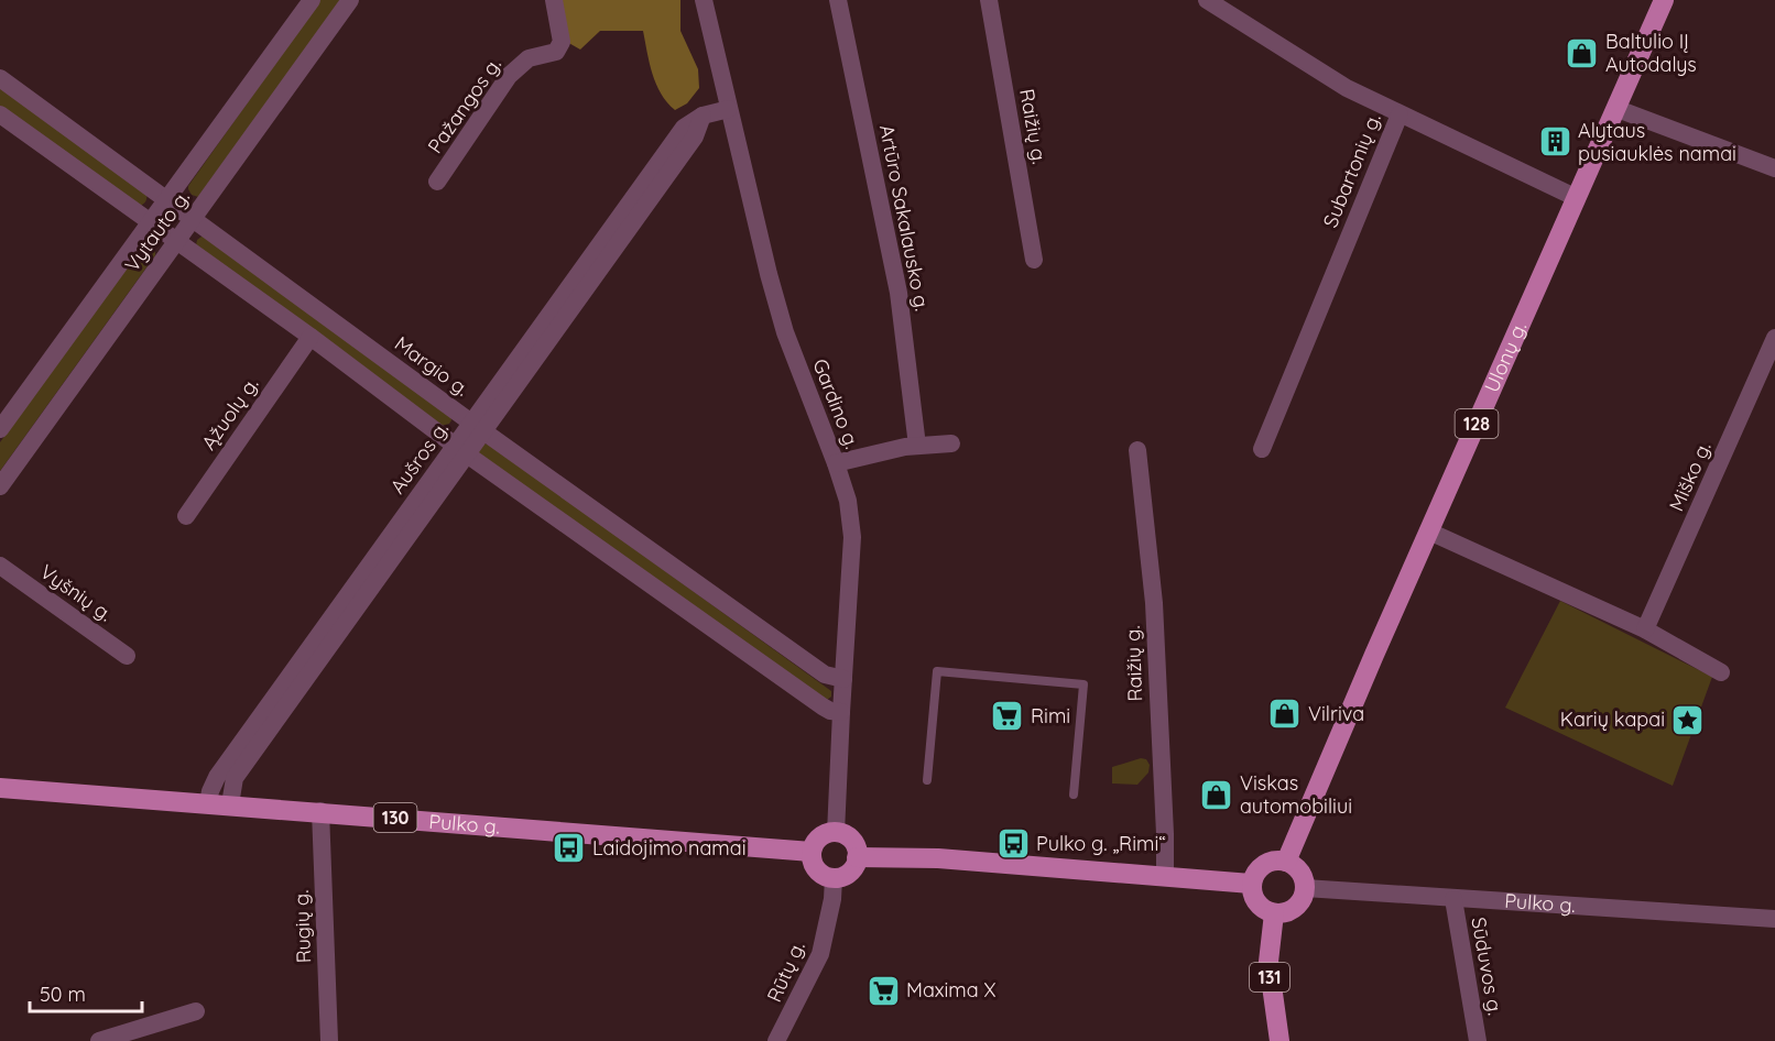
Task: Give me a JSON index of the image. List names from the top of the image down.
{
  "streets": {
    "main road": [
      "Ulonų g.",
      "128",
      "130",
      "Pulko g.",
      "131"
    ],
    "street": [
      "Pažangos g.",
      "Raižių g.",
      "Subartonių g.",
      "Artūro Sakalausko g.",
      "Vytauto g.",
      "Margio g.",
      "Gardino g.",
      "Ąžuolų g.",
      "Aušros g.",
      "Miško g.",
      "Vyšnių g.",
      "Rugių g.",
      "Sūduvos g.",
      "Rūtų g."
    ]
  },
  "crossings": [
    ["Vytauto g.", "Margio g."],
    ["Ulonų g.", "Pulko g."],
    ["Ulonų g.", "131"],
    ["Margio g.", "Gardino g."],
    ["Margio g.", "Aušros g."],
    ["Gardino g.", "Aušros g."],
    ["Gardino g.", "Pulko g."],
    ["Gardino g.", "Rūtų g."],
    ["Aušros g.", "Pulko g."],
    ["Pulko g.", "Rugių g."],
    ["Pulko g.", "Sūduvos g."],
    ["Pulko g.", "Rūtų g."],
    ["Pulko g.", "131"]
  ],
  "places": {
    "shop": ["Baltulio IĮ Autodalys", "Vilriva", "Viskas automobiliui"],
    "building": ["Alytaus pusiauklės namai"],
    "supermarket": ["Rimi", "Maxima X"],
    "place": ["Karių kapai"],
    "bus stop": ["Pulko g. „Rimi“", "Laidojimo namai"]
  },
  "scale_bar": "50 m"
}
